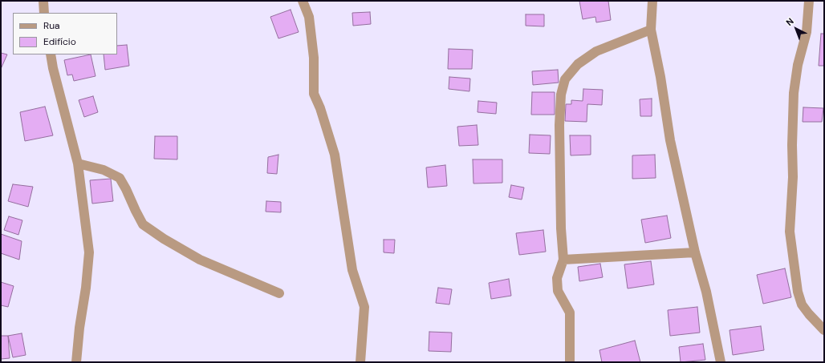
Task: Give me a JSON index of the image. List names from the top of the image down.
{
  "legend": ["Rua", "Edifício"],
  "north": "top left"
}
